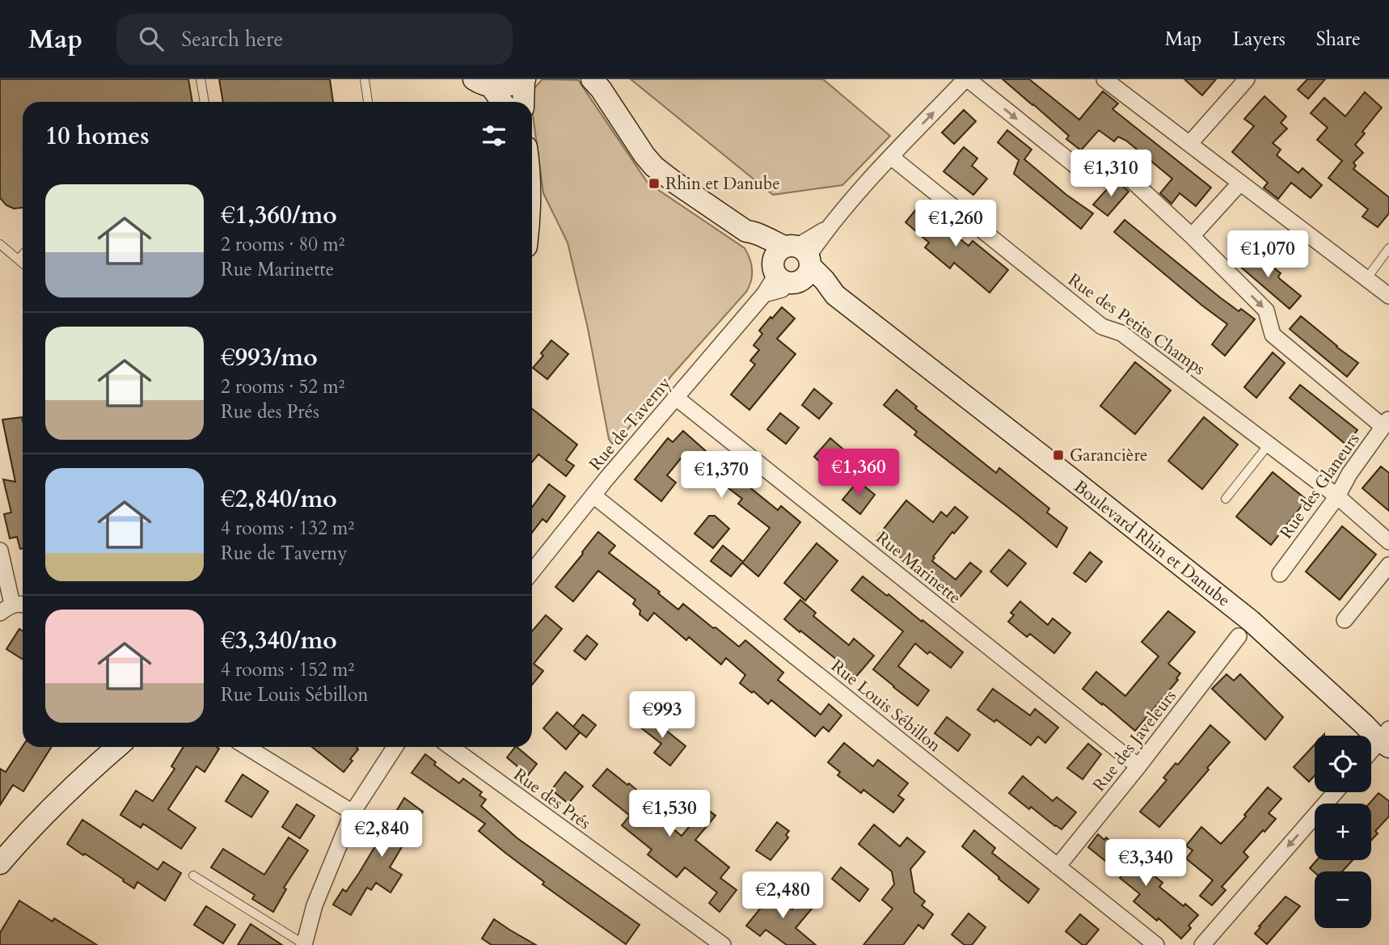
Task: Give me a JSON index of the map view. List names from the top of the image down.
{
  "streets": {
    "main road": ["Boulevard Rhin et Danube"],
    "street": [
      "Rue des Petits Champs",
      "Rue de Taverny",
      "Rue des Glaneurs",
      "Rue Marinette",
      "Rue Louis Sébillon",
      "Rue des Javeleurs",
      "Rue des Prés"
    ]
  },
  "crossings": [
    ["Rue des Petits Champs", "Rue des Glaneurs"],
    ["Rue de Taverny", "Boulevard Rhin et Danube"],
    ["Rue de Taverny", "Rue Marinette"],
    ["Rue de Taverny", "Rue Louis Sébillon"],
    ["Rue Marinette", "Rue des Javeleurs"],
    ["Rue Louis Sébillon", "Rue des Javeleurs"]
  ],
  "places": {
    "transit": ["Rhin et Danube", "Garancière"]
  },
  "page": {
    "header": "Map",
    "search": "Search here",
    "nav": ["Map", "Layers", "Share"],
    "heading": "10 homes",
    "price": [
      "€1,310",
      "€1,260",
      "€1,070",
      "€1,360",
      "€1,370",
      "€993",
      "€1,530",
      "€2,840",
      "€3,340",
      "€2,480"
    ],
    "list": [
      {
        "name": "€1,360/mo",
        "note": "2 rooms · 80 m² · Rue Marinette"
      },
      {
        "name": "€993/mo",
        "note": "2 rooms · 52 m² · Rue des Prés"
      },
      {
        "name": "€2,840/mo",
        "note": "4 rooms · 132 m² · Rue de Taverny"
      },
      {
        "name": "€3,340/mo",
        "note": "4 rooms · 152 m² · Rue Louis Sébillon"
      }
    ],
    "map_buttons": ["+", "−"]
  }
}
